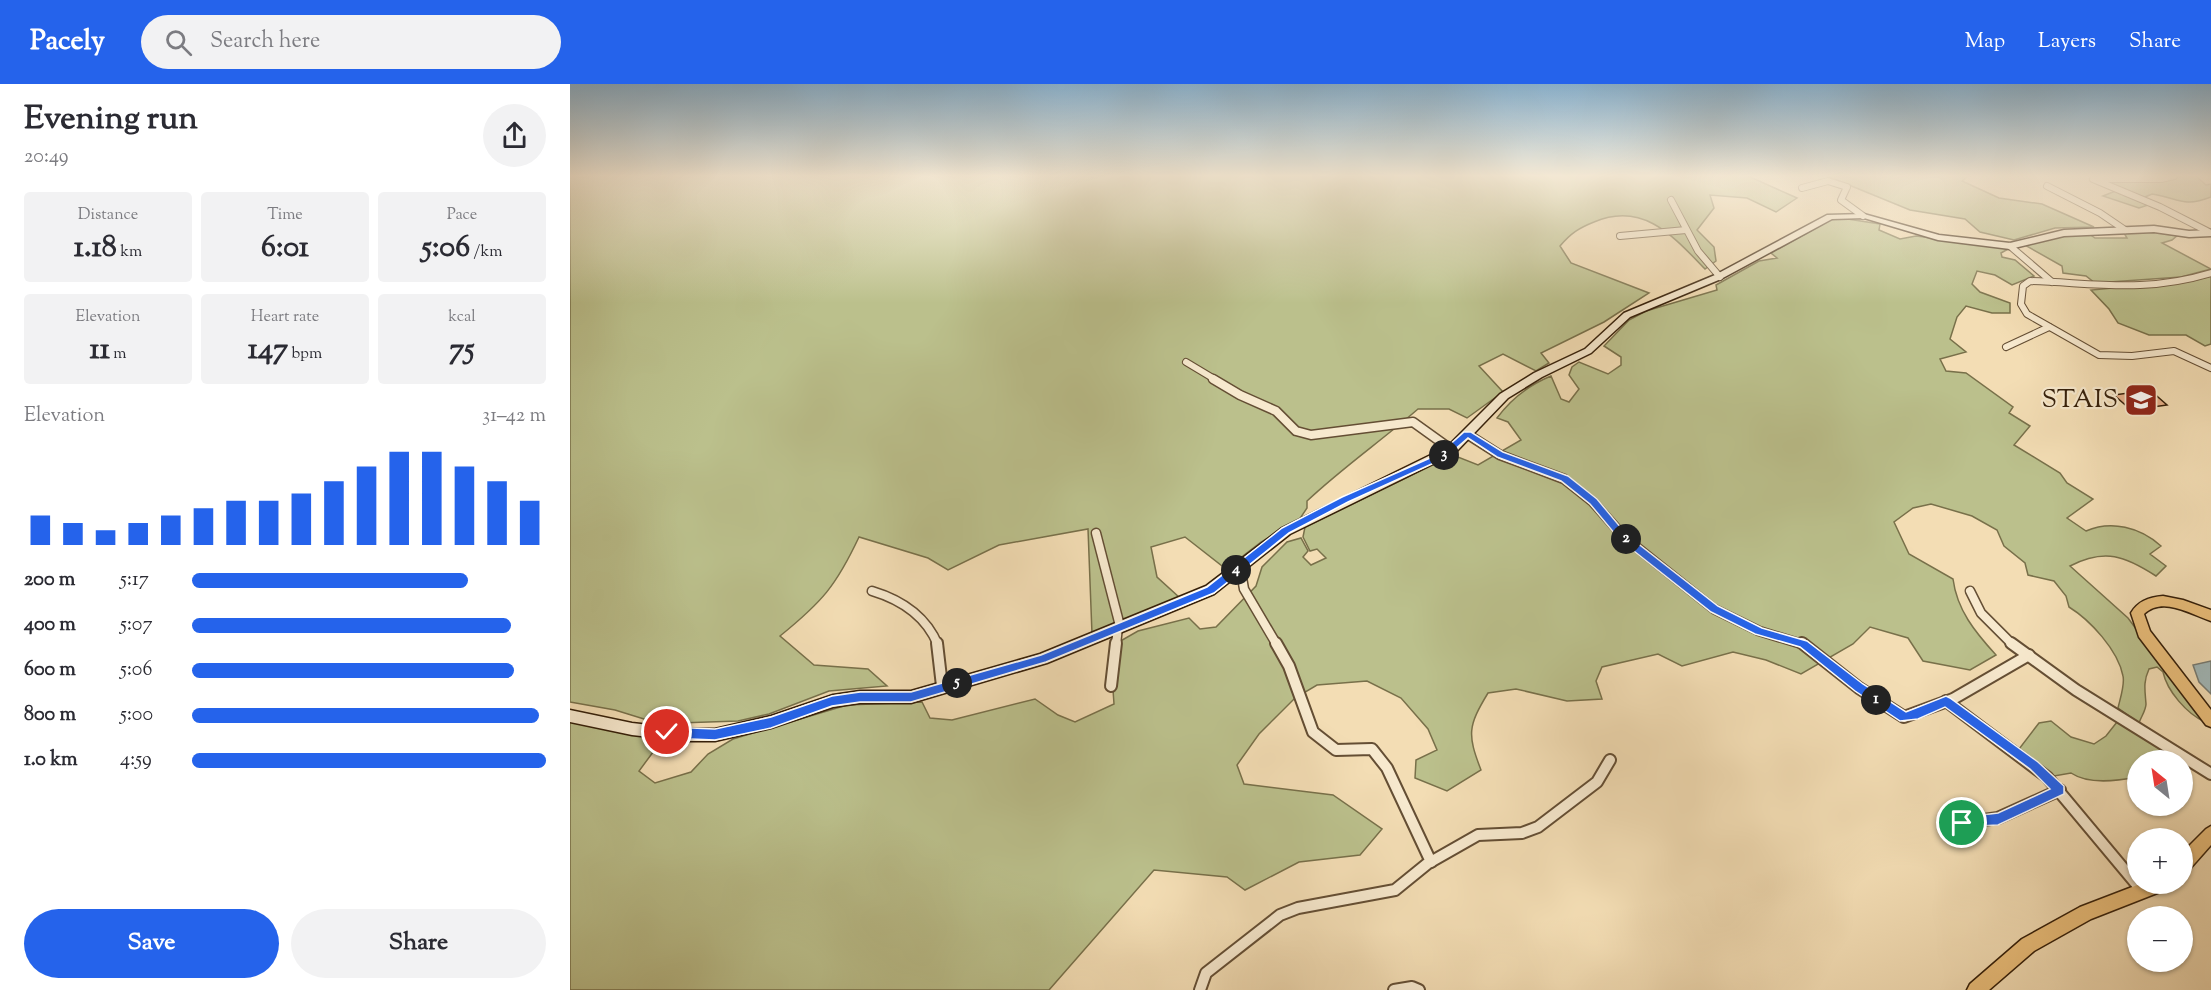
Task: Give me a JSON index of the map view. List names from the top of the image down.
{
  "places": {
    "school or university": ["STAIS"]
  },
  "north": "top left",
  "page": {
    "header": "Pacely",
    "search": "Search here",
    "nav": ["Map", "Layers", "Share"],
    "heading": ["Evening run", "20:49"],
    "stats": [
      ["Distance", "1.18 km"],
      ["Time", "6:01"],
      ["Pace", "5:06 /km"],
      ["Elevation", "11 m"],
      ["Heart rate", "147 bpm"],
      ["kcal", "75"]
    ],
    "chart": ["Elevation", "31–42 m"],
    "pins": [
      "3",
      "2",
      "4",
      "5",
      "1"
    ],
    "list": [
      {
        "name": "200 m",
        "note": "5:17"
      },
      {
        "name": "400 m",
        "note": "5:07"
      },
      {
        "name": "600 m",
        "note": "5:06"
      },
      {
        "name": "800 m",
        "note": "5:00"
      },
      {
        "name": "1.0 km",
        "note": "4:59"
      }
    ],
    "map_buttons": ["+", "−"],
    "buttons": ["Save", "Share"]
  }
}
